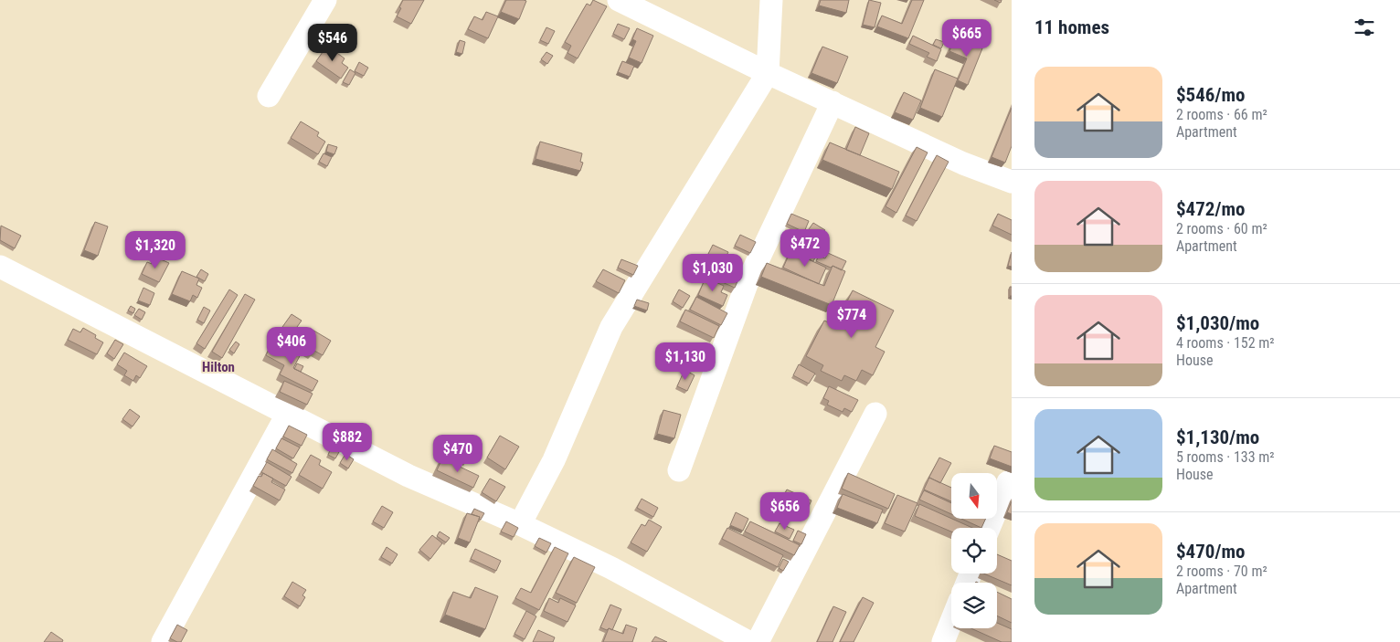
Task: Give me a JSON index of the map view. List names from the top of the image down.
{
  "districts": ["Hilton"],
  "north": "bottom",
  "page": {
    "heading": "11 homes",
    "price": [
      "$665",
      "$546",
      "$472",
      "$1,320",
      "$1,030",
      "$774",
      "$406",
      "$1,130",
      "$882",
      "$470",
      "$656"
    ],
    "list": [
      {
        "name": "$546/mo",
        "note": "2 rooms · 66 m² · Apartment"
      },
      {
        "name": "$472/mo",
        "note": "2 rooms · 60 m² · Apartment"
      },
      {
        "name": "$1,030/mo",
        "note": "4 rooms · 152 m² · House"
      },
      {
        "name": "$1,130/mo",
        "note": "5 rooms · 133 m² · House"
      },
      {
        "name": "$470/mo",
        "note": "2 rooms · 70 m² · Apartment"
      }
    ]
  }
}
